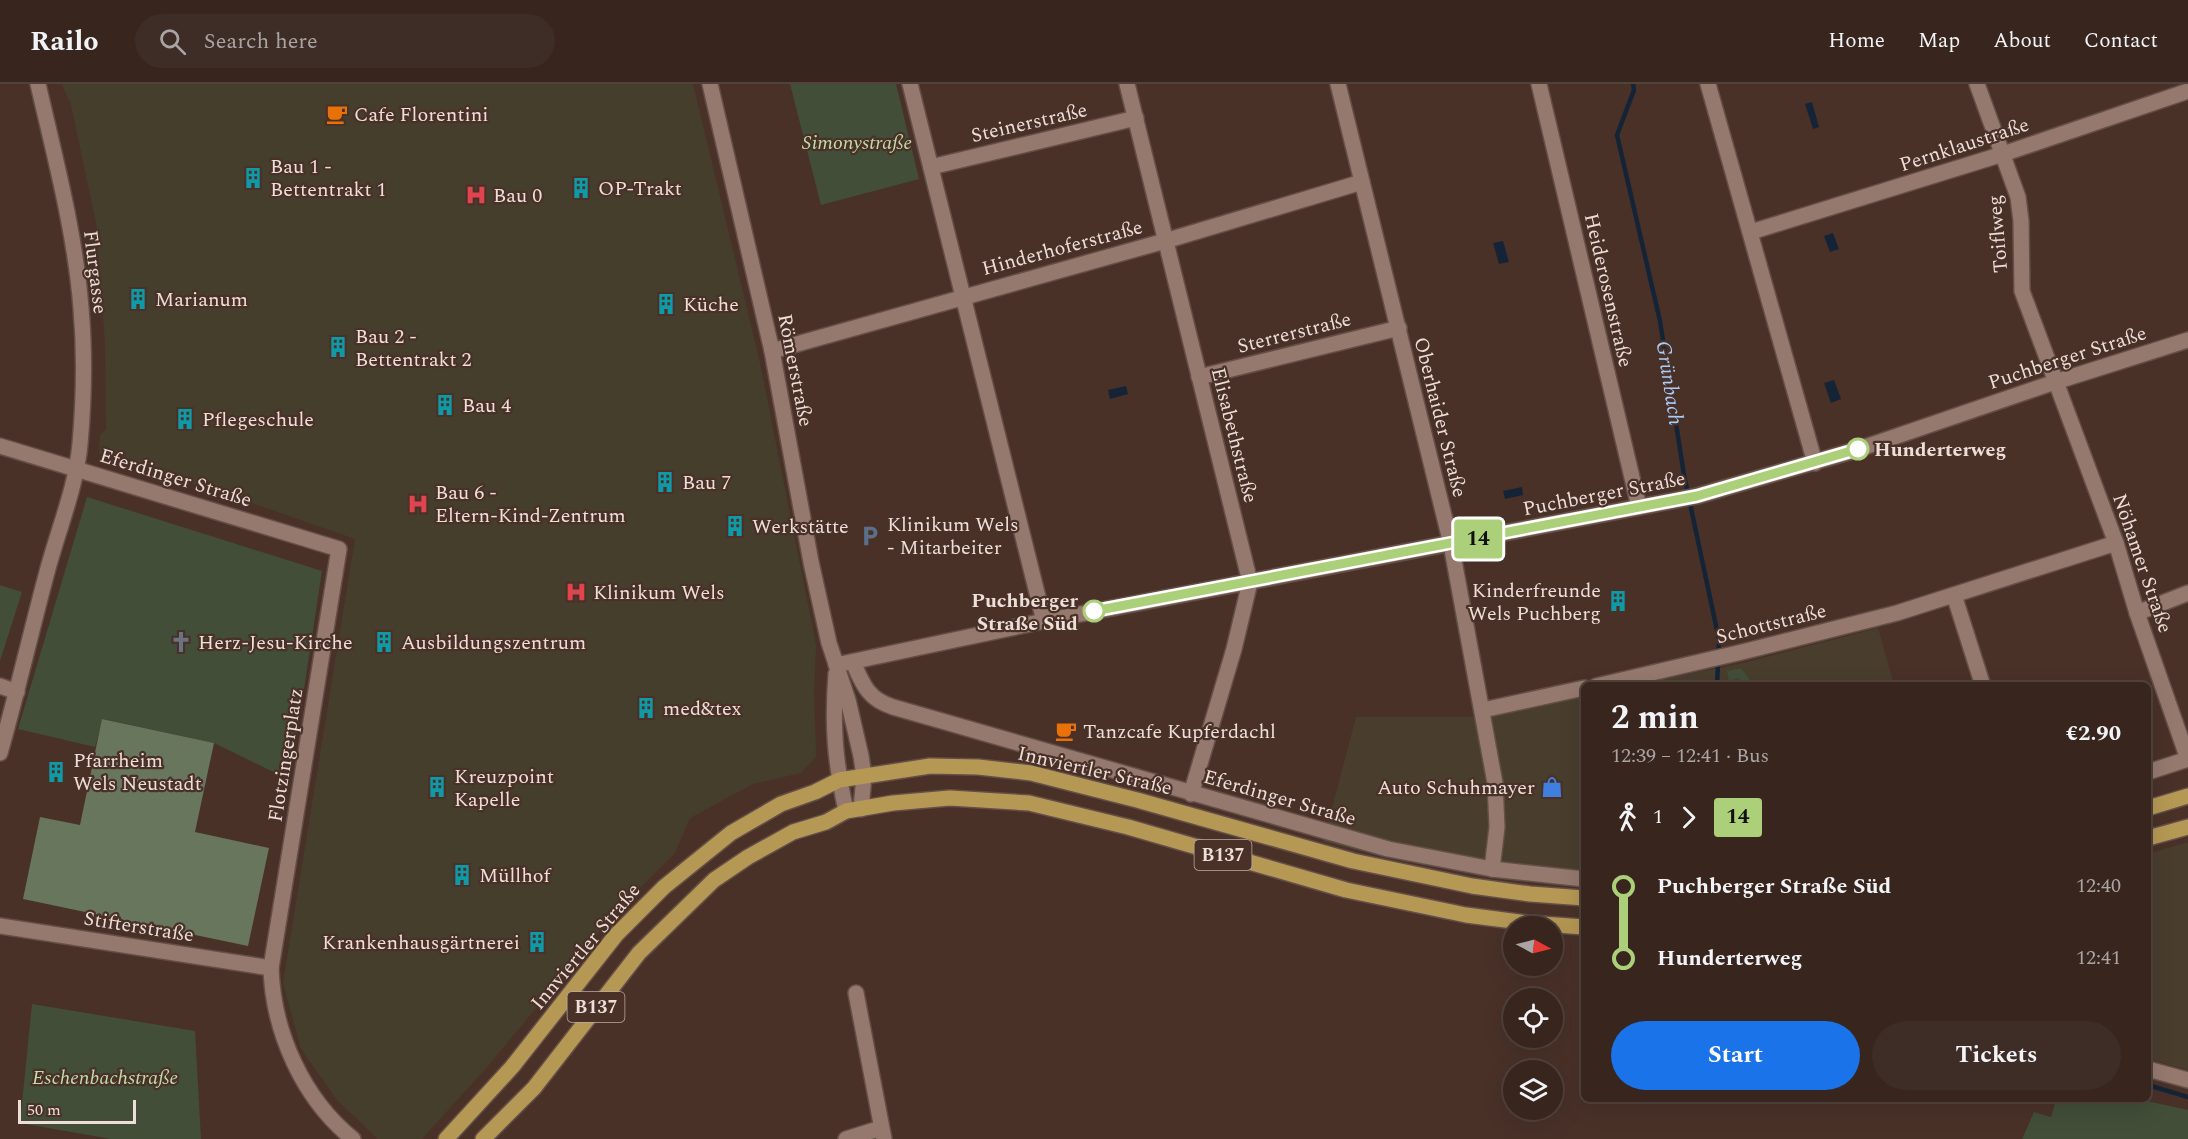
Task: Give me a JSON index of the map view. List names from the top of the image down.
{
  "streets": {
    "main road": ["Innviertler Straße", "B137"],
    "street": [
      "Steinerstraße",
      "Pernklaustraße",
      "Toiflweg",
      "Hinderhoferstraße",
      "Flurgasse",
      "Heiderosenstraße",
      "Sterrerstraße",
      "Puchberger Straße",
      "Römerstraße",
      "Oberhaider Straße",
      "Elisabethstraße",
      "Eferdinger Straße",
      "Nöhamer Straße",
      "Schottstraße",
      "Flotzingerplatz",
      "Stifterstraße"
    ]
  },
  "crossings": [
    ["Steinerstraße", "Elisabethstraße"],
    ["Pernklaustraße", "Toiflweg"],
    ["Toiflweg", "Puchberger Straße"],
    ["Toiflweg", "Nöhamer Straße"],
    ["Hinderhoferstraße", "Römerstraße"],
    ["Hinderhoferstraße", "Oberhaider Straße"],
    ["Hinderhoferstraße", "Elisabethstraße"],
    ["Flurgasse", "Eferdinger Straße"],
    ["Heiderosenstraße", "Puchberger Straße"],
    ["Sterrerstraße", "Oberhaider Straße"],
    ["Sterrerstraße", "Elisabethstraße"],
    ["Puchberger Straße", "Römerstraße"],
    ["Puchberger Straße", "Oberhaider Straße"],
    ["Puchberger Straße", "Elisabethstraße"],
    ["Puchberger Straße", "Eferdinger Straße"],
    ["Puchberger Straße", "Nöhamer Straße"],
    ["Römerstraße", "Innviertler Straße"],
    ["Römerstraße", "B137"],
    ["Oberhaider Straße", "Eferdinger Straße"],
    ["Elisabethstraße", "Eferdinger Straße"],
    ["Eferdinger Straße", "Flotzingerplatz"],
    ["Nöhamer Straße", "Schottstraße"],
    ["Flotzingerplatz", "Stifterstraße"]
  ],
  "water": ["Grünbach"],
  "parks": ["Simonystraße", "Eschenbachstraße"],
  "places": {
    "cafe": ["Cafe Florentini", "Tanzcafe Kupferdachl"],
    "building": [
      "Bau 1 - Bettentrakt 1",
      "OP-Trakt",
      "Marianum",
      "Küche",
      "Bau 2 - Bettentrakt 2",
      "Bau 4",
      "Pflegeschule",
      "Bau 7",
      "Werkstätte",
      "Kinderfreunde Wels Puchberg",
      "Ausbildungszentrum",
      "med&tex",
      "Pfarrheim Wels Neustadt",
      "Kreuzpoint Kapelle",
      "Müllhof",
      "Krankenhausgärtnerei"
    ],
    "hospital": ["Bau 0", "Bau 6 - Eltern-Kind-Zentrum", "Klinikum Wels"],
    "other": ["Hunderterweg", "Puchberger Straße Süd"],
    "parking": ["Klinikum Wels - Mitarbeiter"],
    "church": ["Herz-Jesu-Kirche"],
    "shop": ["Auto Schuhmayer"]
  },
  "lines": ["bus line 14"],
  "scale_bar": "50 m",
  "north": "right",
  "page": {
    "header": "Railo",
    "search": "Search here",
    "nav": [
      "Home",
      "Map",
      "About",
      "Contact"
    ],
    "on_map": "14",
    "heading": ["2 min", "12:39 – 12:41 · Bus", "€2.90"],
    "legs": ["1", "14"],
    "list": [
      {
        "name": "Puchberger Straße Süd",
        "value": "12:40"
      },
      {
        "name": "Hunderterweg",
        "value": "12:41"
      }
    ],
    "buttons": ["Start", "Tickets"],
    "scale": "50 m"
  }
}
